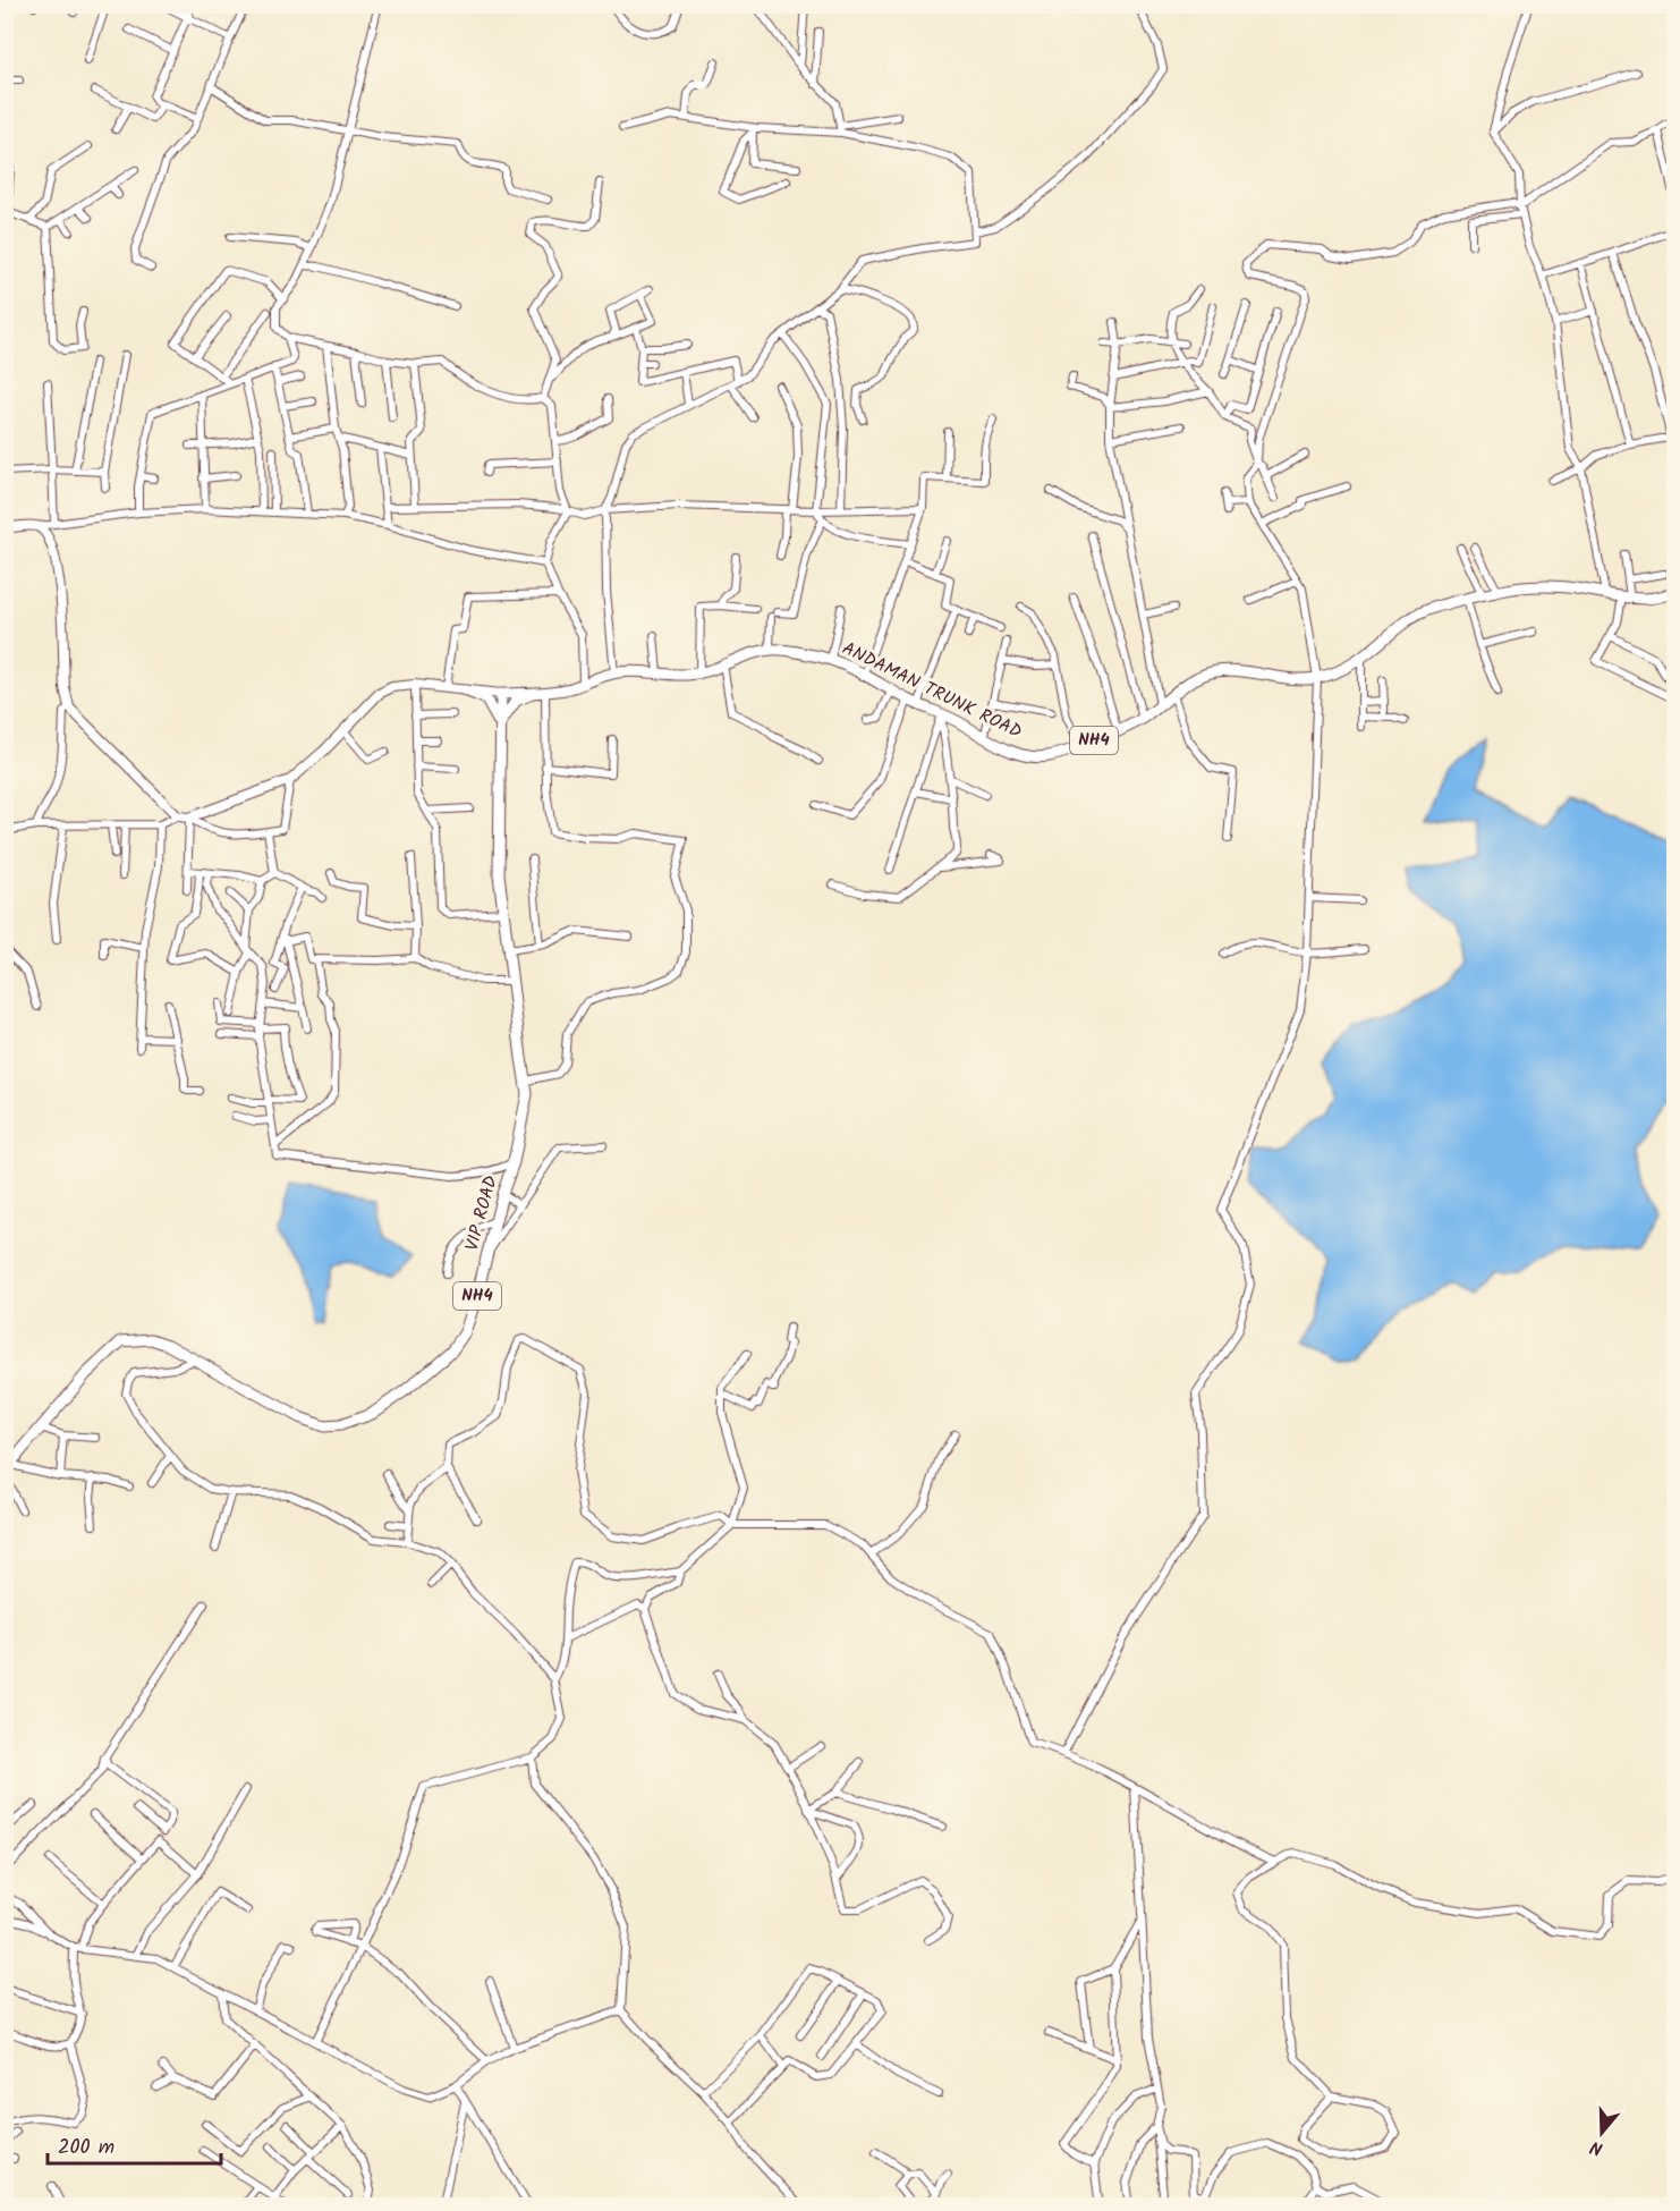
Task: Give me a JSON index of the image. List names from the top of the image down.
{
  "streets": {
    "highway": ["ANDAMAN TRUNK ROAD", "NH4", "VIP ROAD"]
  },
  "crossings": [
    ["ANDAMAN TRUNK ROAD", "VIP ROAD"]
  ],
  "scale_bar": "200 m",
  "north": "bottom"
}
